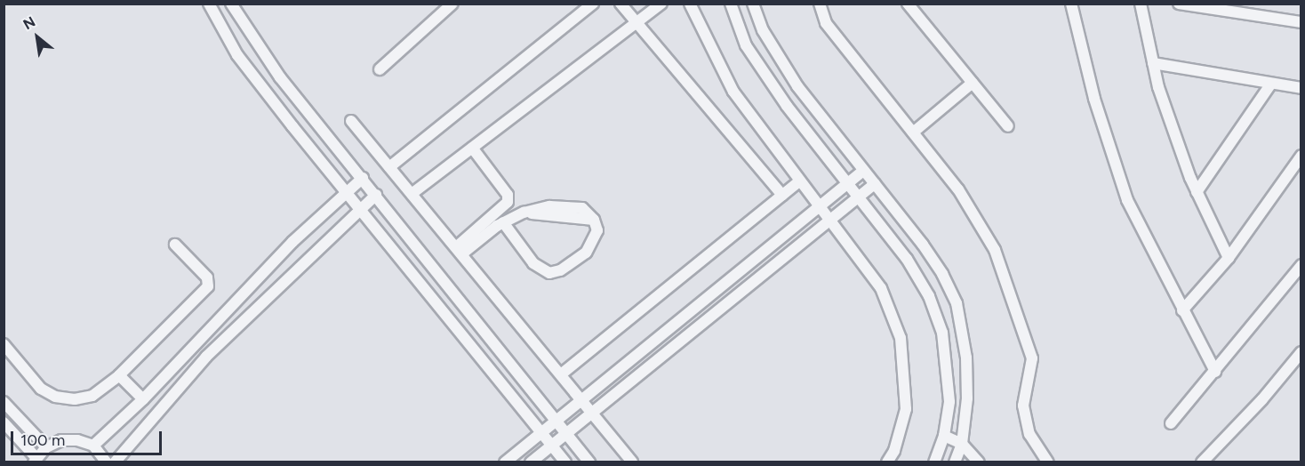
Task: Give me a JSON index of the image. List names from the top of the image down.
{
  "scale_bar": "100 m",
  "north": "top left"
}
